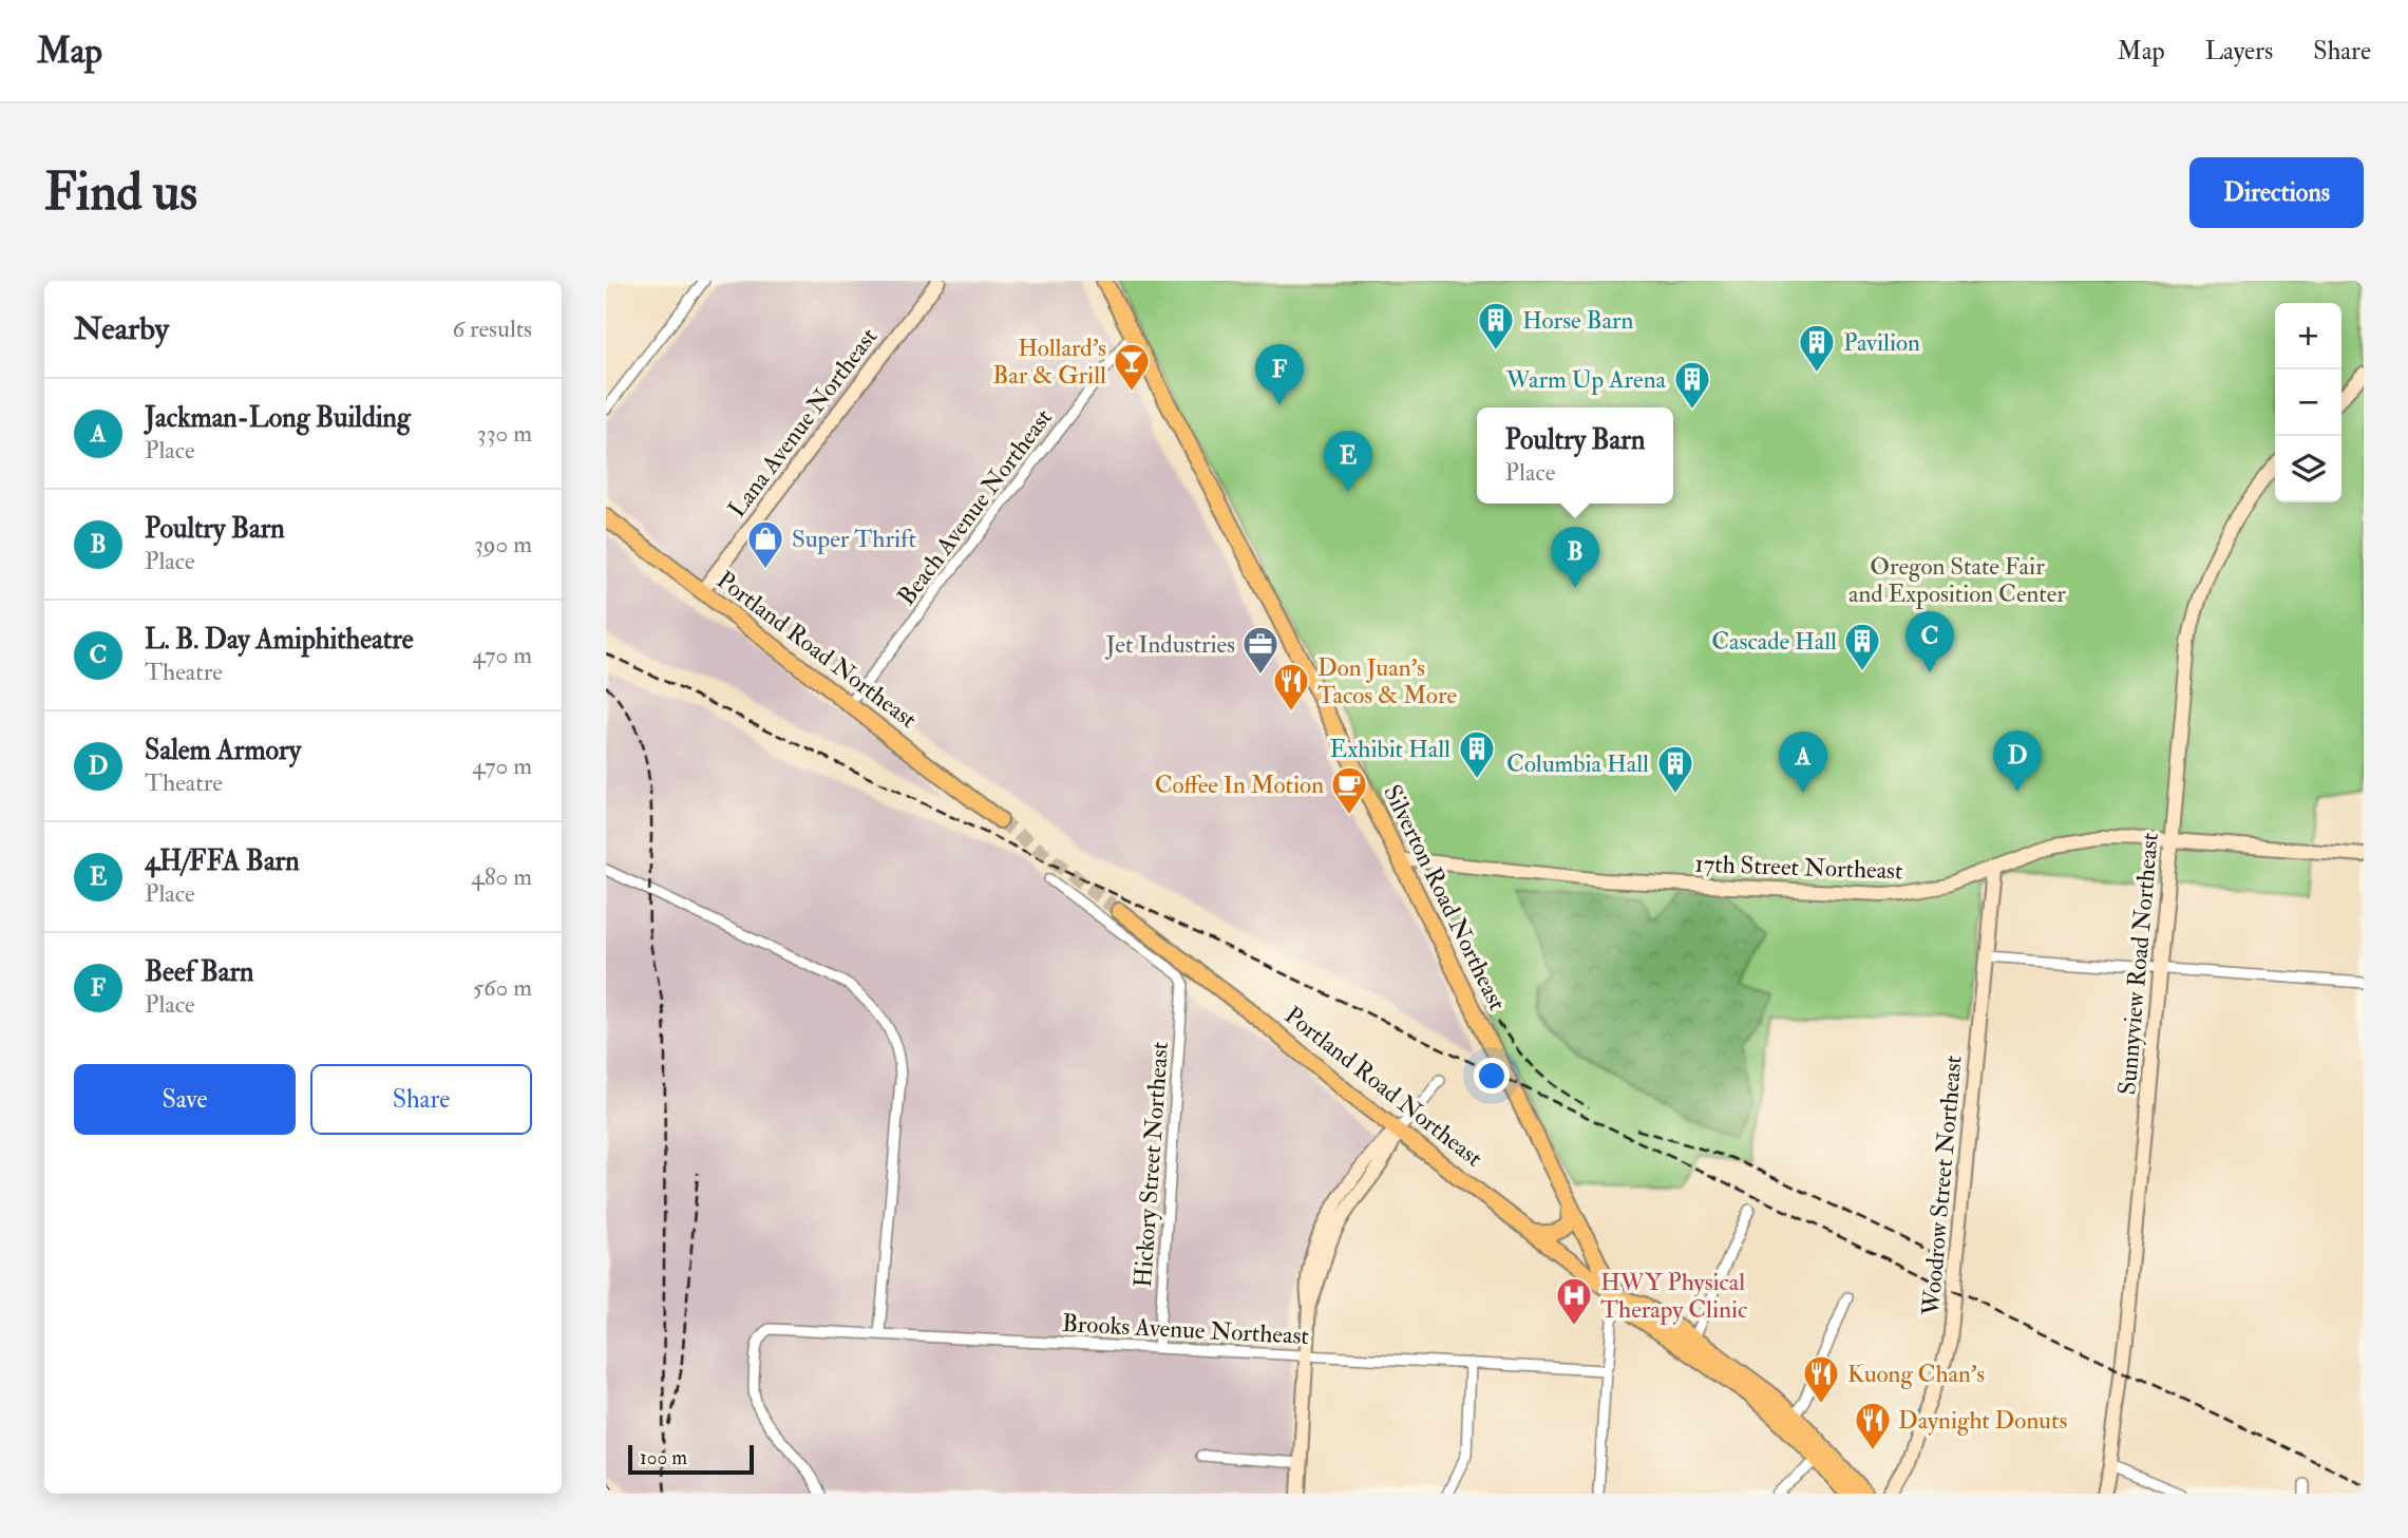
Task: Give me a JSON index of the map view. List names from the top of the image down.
{
  "streets": {
    "main road": [
      "Lana Avenue Northeast",
      "Portland Road Northeast",
      "17th Street Northeast",
      "Silverton Road Northeast",
      "Sunnyview Road Northeast",
      "Woodrow Street Northeast"
    ],
    "street": ["Beach Avenue Northeast", "Hickory Street Northeast", "Brooks Avenue Northeast"]
  },
  "crossings": [
    ["Lana Avenue Northeast", "Portland Road Northeast"],
    ["Beach Avenue Northeast", "Portland Road Northeast"],
    ["Beach Avenue Northeast", "Silverton Road Northeast"],
    ["Portland Road Northeast", "Silverton Road Northeast"],
    ["17th Street Northeast", "Silverton Road Northeast"],
    ["17th Street Northeast", "Sunnyview Road Northeast"],
    ["17th Street Northeast", "Woodrow Street Northeast"],
    ["Hickory Street Northeast", "Brooks Avenue Northeast"]
  ],
  "parks": ["Oregon State Fair and Exposition Center"],
  "places": {
    "building": [
      "Horse Barn",
      "Pavilion",
      "Warm Up Arena",
      "Cascade Hall",
      "Exhibit Hall",
      "Columbia Hall"
    ],
    "bar": ["Hollard's Bar & Grill"],
    "shop": ["Super Thrift"],
    "office": ["Jet Industries"],
    "restaurant": ["Don Juan's Tacos & More", "Kuong Chan's", "Daynight Donuts"],
    "cafe": ["Coffee In Motion"],
    "hospital": ["HWY Physical Therapy Clinic"]
  },
  "scale_bar": "100 m",
  "page": {
    "header": "Map",
    "nav": ["Map", "Layers", "Share"],
    "buttons": [
      "Directions",
      ["Save", "Share"]
    ],
    "title": "Find us",
    "heading": ["Nearby", "6 results"],
    "map_buttons": ["+", "−"],
    "pins": [
      "F",
      "E",
      "B",
      "C",
      "D",
      "A"
    ],
    "list": [
      {
        "mark": "A",
        "name": "Jackman-Long Building",
        "note": "Place",
        "value": "330 m"
      },
      {
        "mark": "B",
        "name": "Poultry Barn",
        "note": "Place",
        "value": "390 m"
      },
      {
        "mark": "C",
        "name": "L. B. Day Amiphitheatre",
        "note": "Theatre",
        "value": "470 m"
      },
      {
        "mark": "D",
        "name": "Salem Armory",
        "note": "Theatre",
        "value": "470 m"
      },
      {
        "mark": "E",
        "name": "4H/FFA Barn",
        "note": "Place",
        "value": "480 m"
      },
      {
        "mark": "F",
        "name": "Beef Barn",
        "note": "Place",
        "value": "560 m"
      }
    ],
    "popup": ["Poultry Barn", "Place"],
    "scale": "100 m"
  }
}
